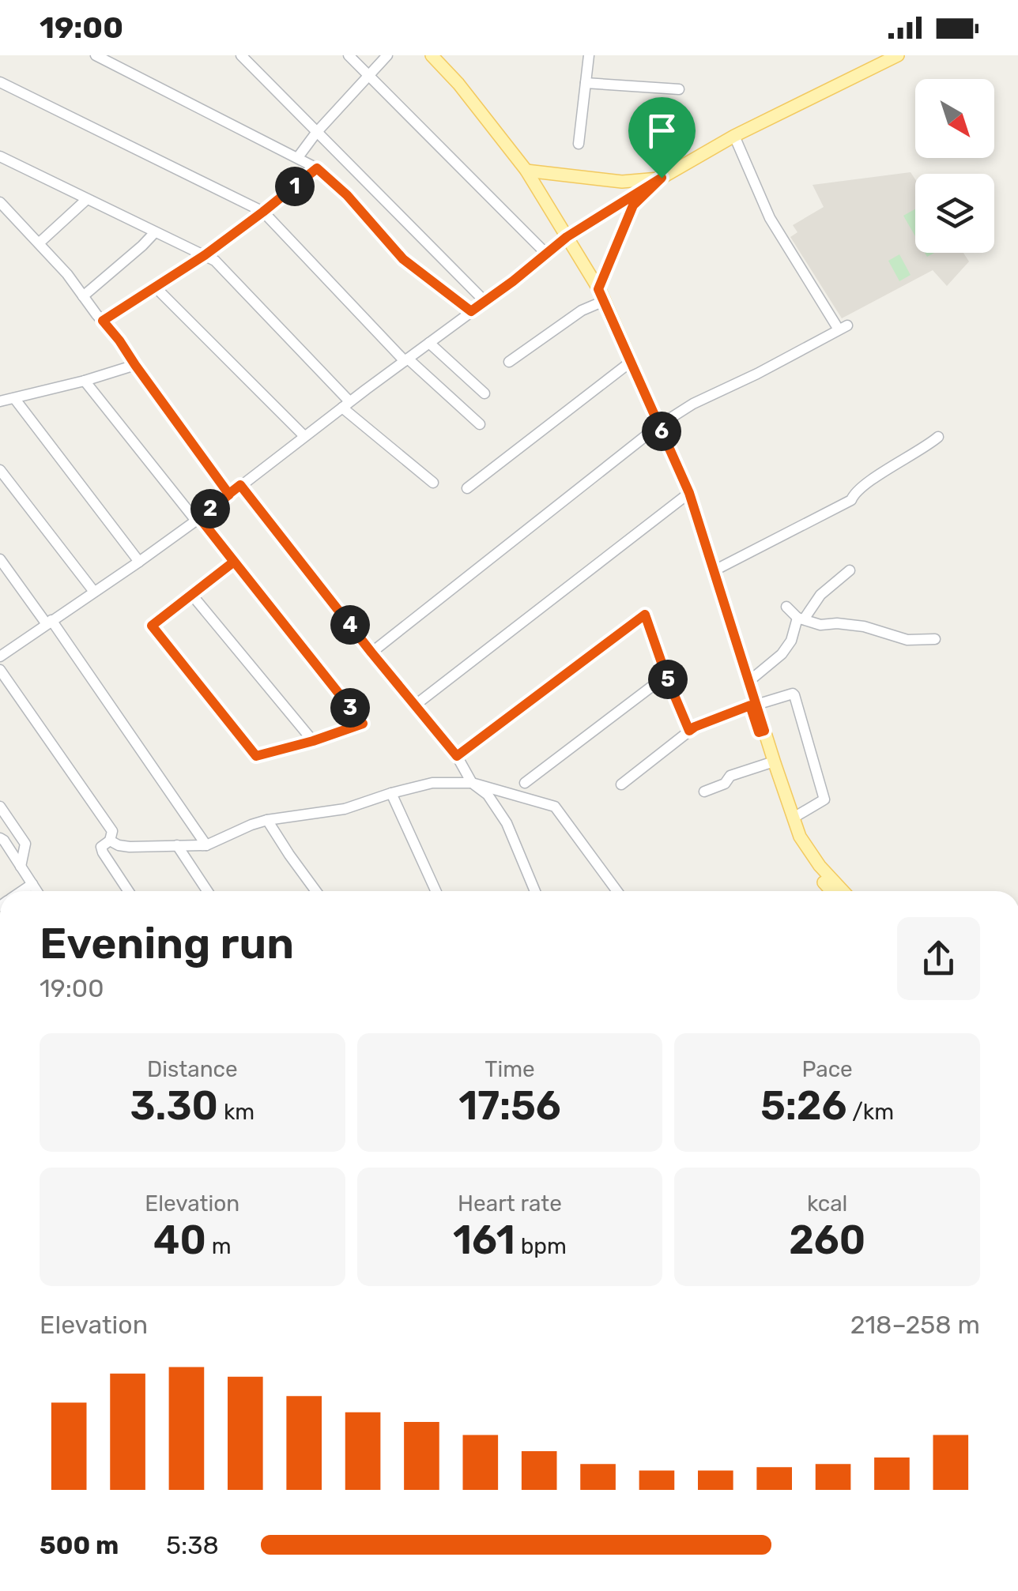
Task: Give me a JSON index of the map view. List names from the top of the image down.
{
  "north": "bottom right",
  "page": {
    "status": "19:00",
    "pins": [
      "1",
      "6",
      "2",
      "4",
      "5",
      "3"
    ],
    "heading": ["Evening run", "19:00"],
    "stats": [
      ["Distance", "3.30 km"],
      ["Time", "17:56"],
      ["Pace", "5:26 /km"],
      ["Elevation", "40 m"],
      ["Heart rate", "161 bpm"],
      ["kcal", "260"]
    ],
    "chart": ["Elevation", "218–258 m"],
    "list": [
      {
        "name": "500 m",
        "note": "5:38"
      }
    ]
  }
}
